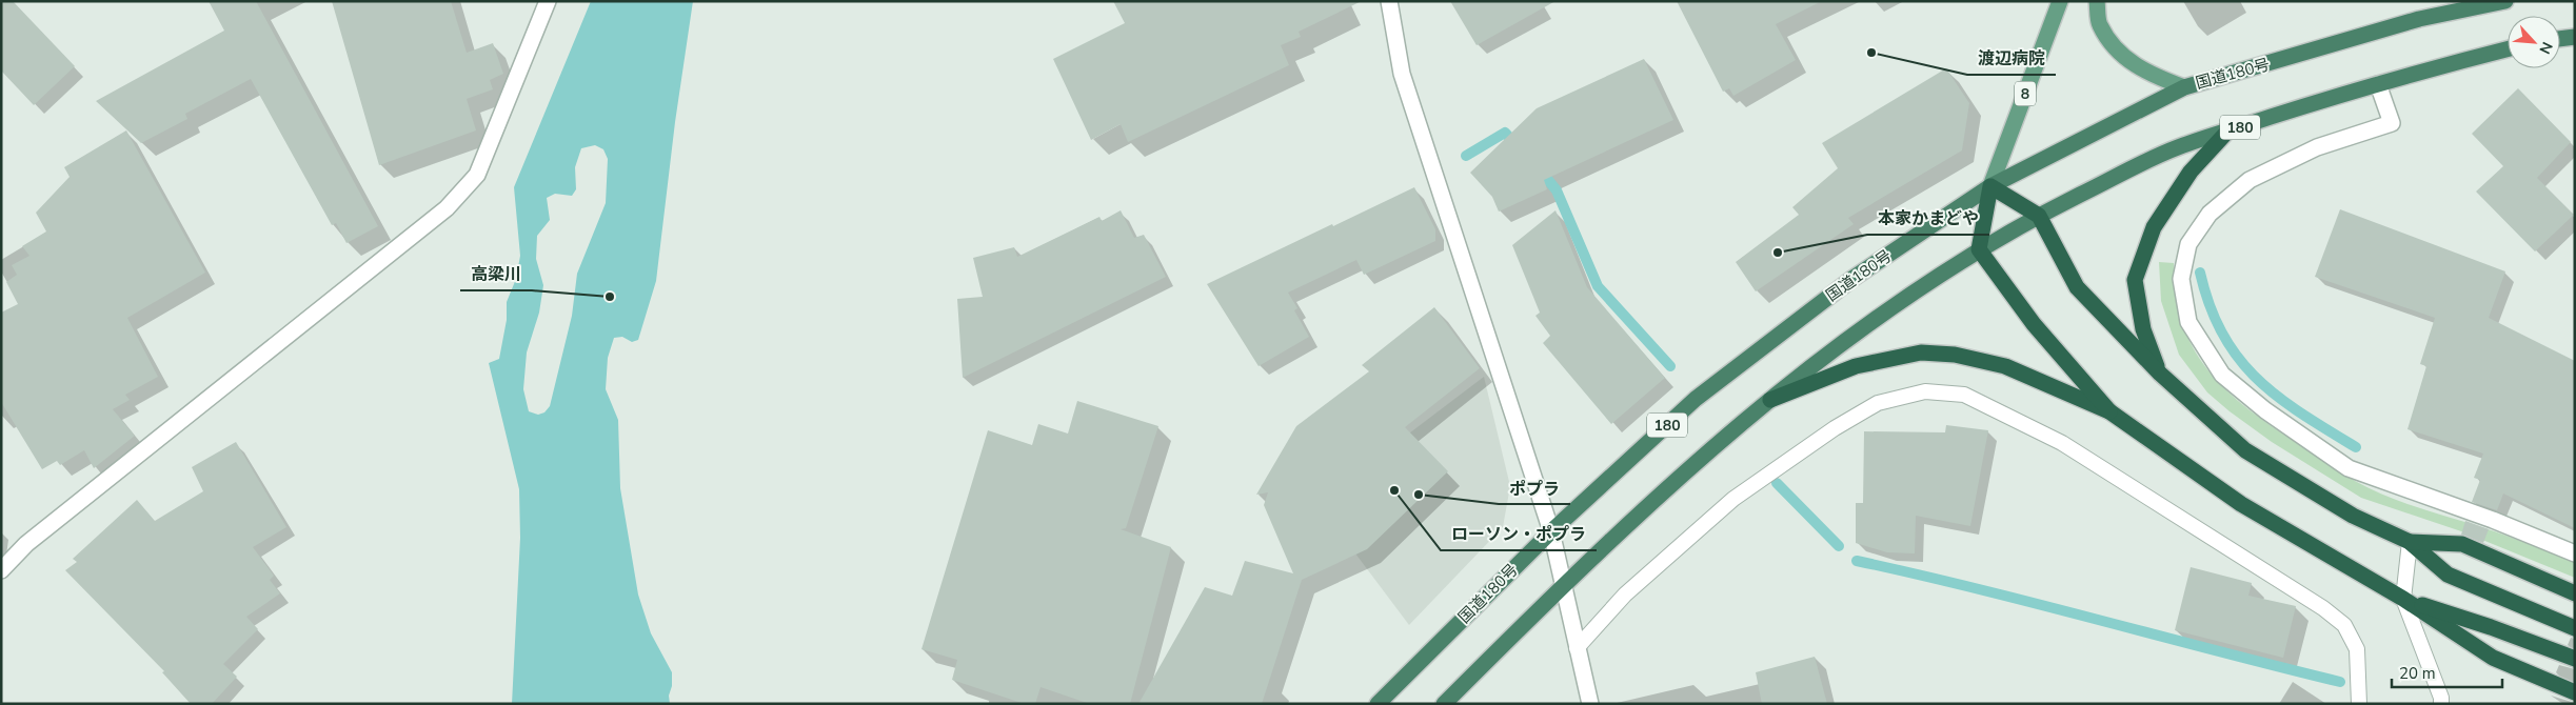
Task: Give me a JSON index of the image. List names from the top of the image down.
{
  "streets": {
    "highway": ["国道180号", "180"],
    "main road": ["8"]
  },
  "crossings": [
    ["国道180号", "8"]
  ],
  "places": [
    "渡辺病院",
    "本家かまどや",
    "高梁川",
    "ローソン・ポプラ",
    "ポプラ"
  ],
  "scale_bar": "20 m",
  "north": "bottom right"
}
